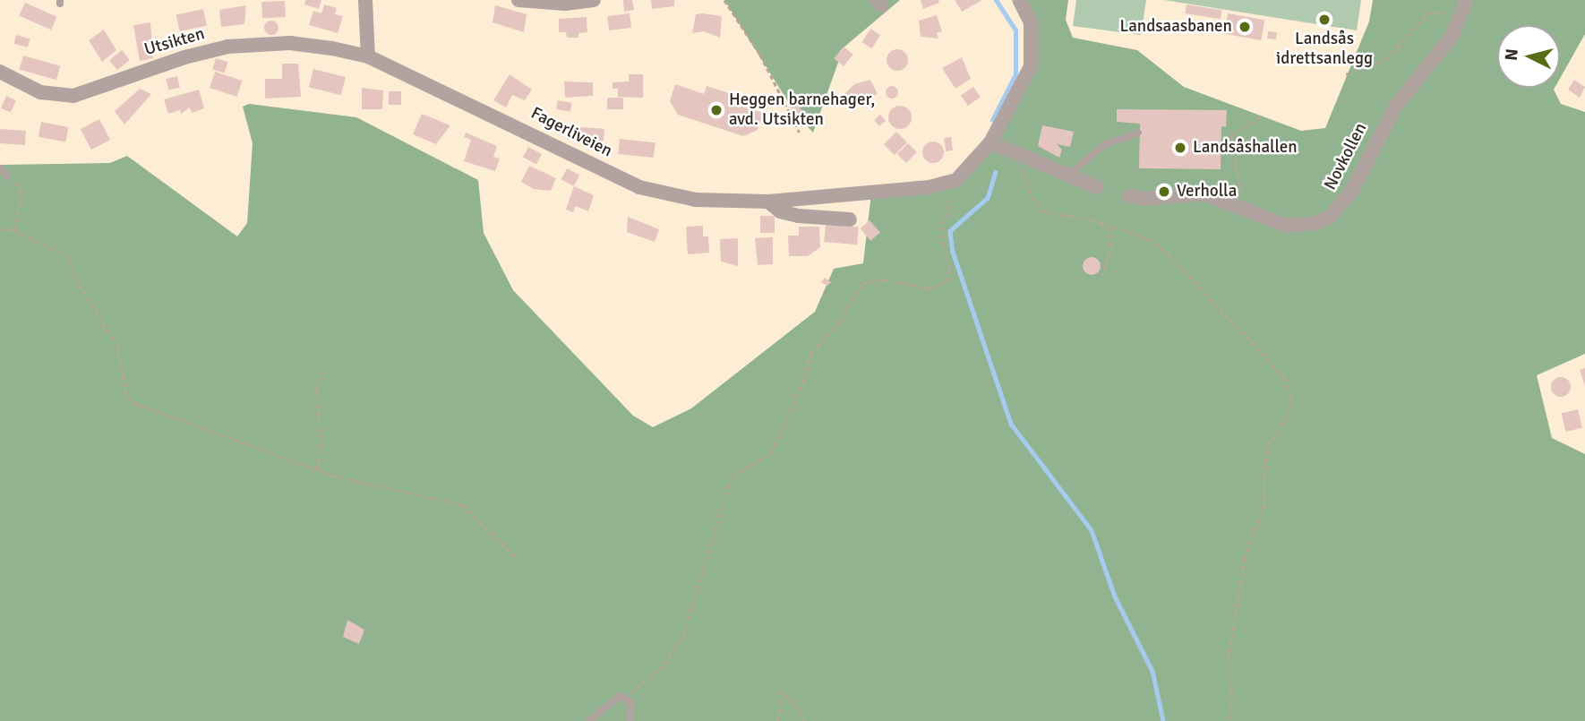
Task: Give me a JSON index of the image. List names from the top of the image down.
{
  "streets": {
    "street": ["Utsikten", "Fagerliveien", "Novkollen"]
  },
  "crossings": [
    ["Utsikten", "Fagerliveien"]
  ],
  "places": [
    "Landsås idrettsanlegg",
    "Landsaasbanen",
    "Heggen barnehager, avd. Utsikten",
    "Landsåshallen",
    "Verholla"
  ],
  "north": "left"
}
